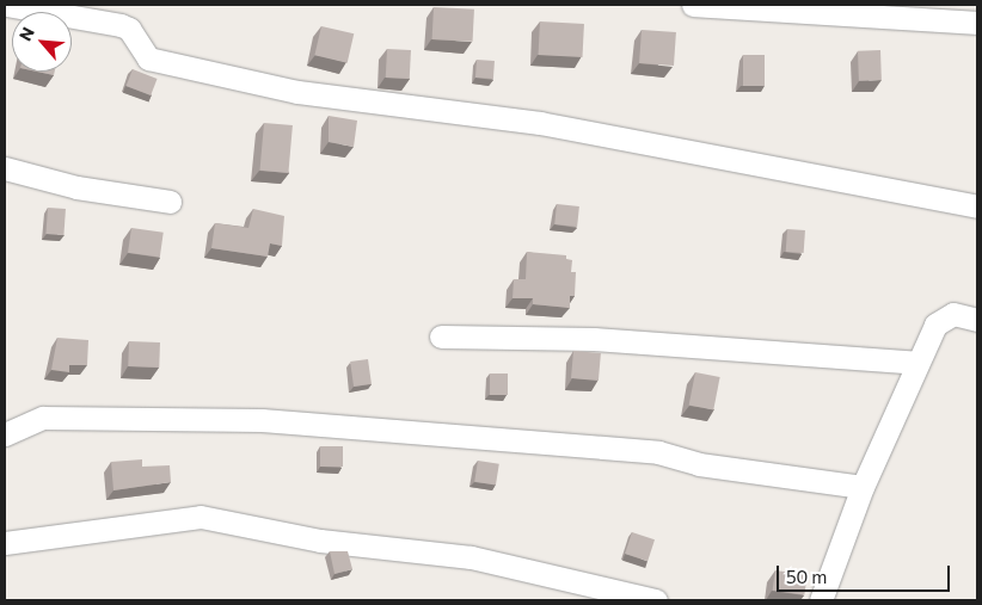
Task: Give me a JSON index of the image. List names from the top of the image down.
{
  "scale_bar": "50 m",
  "north": "top left"
}
